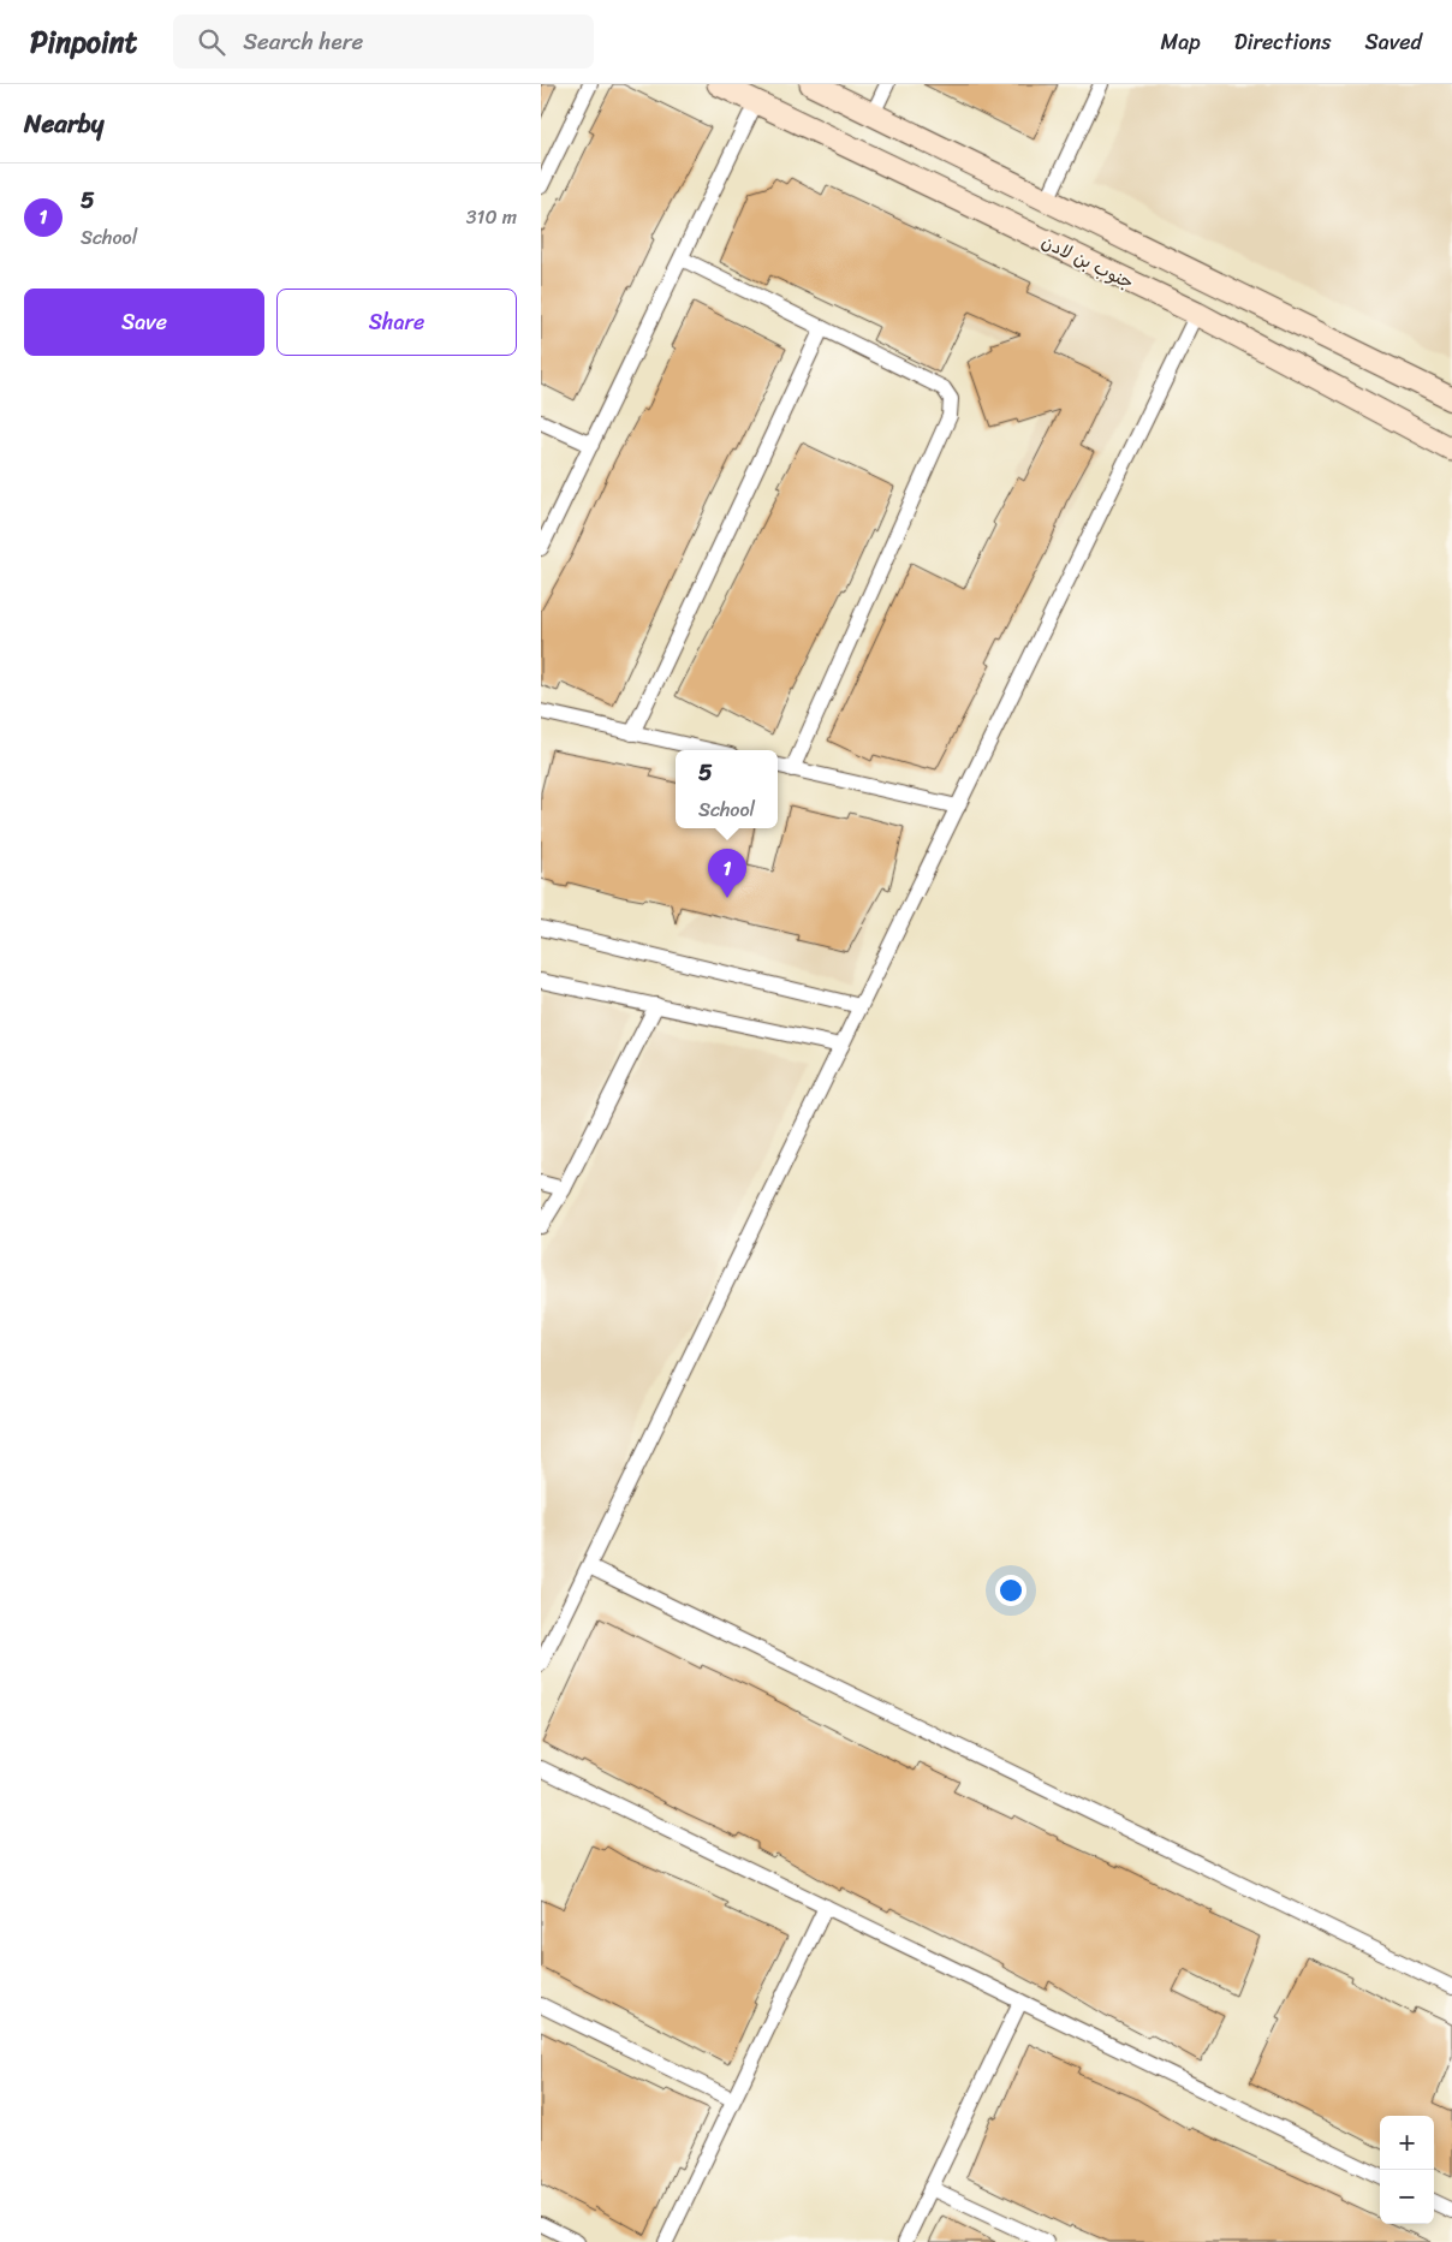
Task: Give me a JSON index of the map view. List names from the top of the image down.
{
  "streets": {
    "street": ["جنوب بن لادن"]
  },
  "page": {
    "header": "Pinpoint",
    "search": "Search here",
    "nav": ["Map", "Directions", "Saved"],
    "heading": "Nearby",
    "list": [
      {
        "mark": "1",
        "name": "5",
        "note": "School",
        "value": "310 m"
      }
    ],
    "buttons": ["Save", "Share"],
    "popup": ["5", "School"],
    "pins": "1",
    "map_buttons": ["+", "−"]
  }
}
